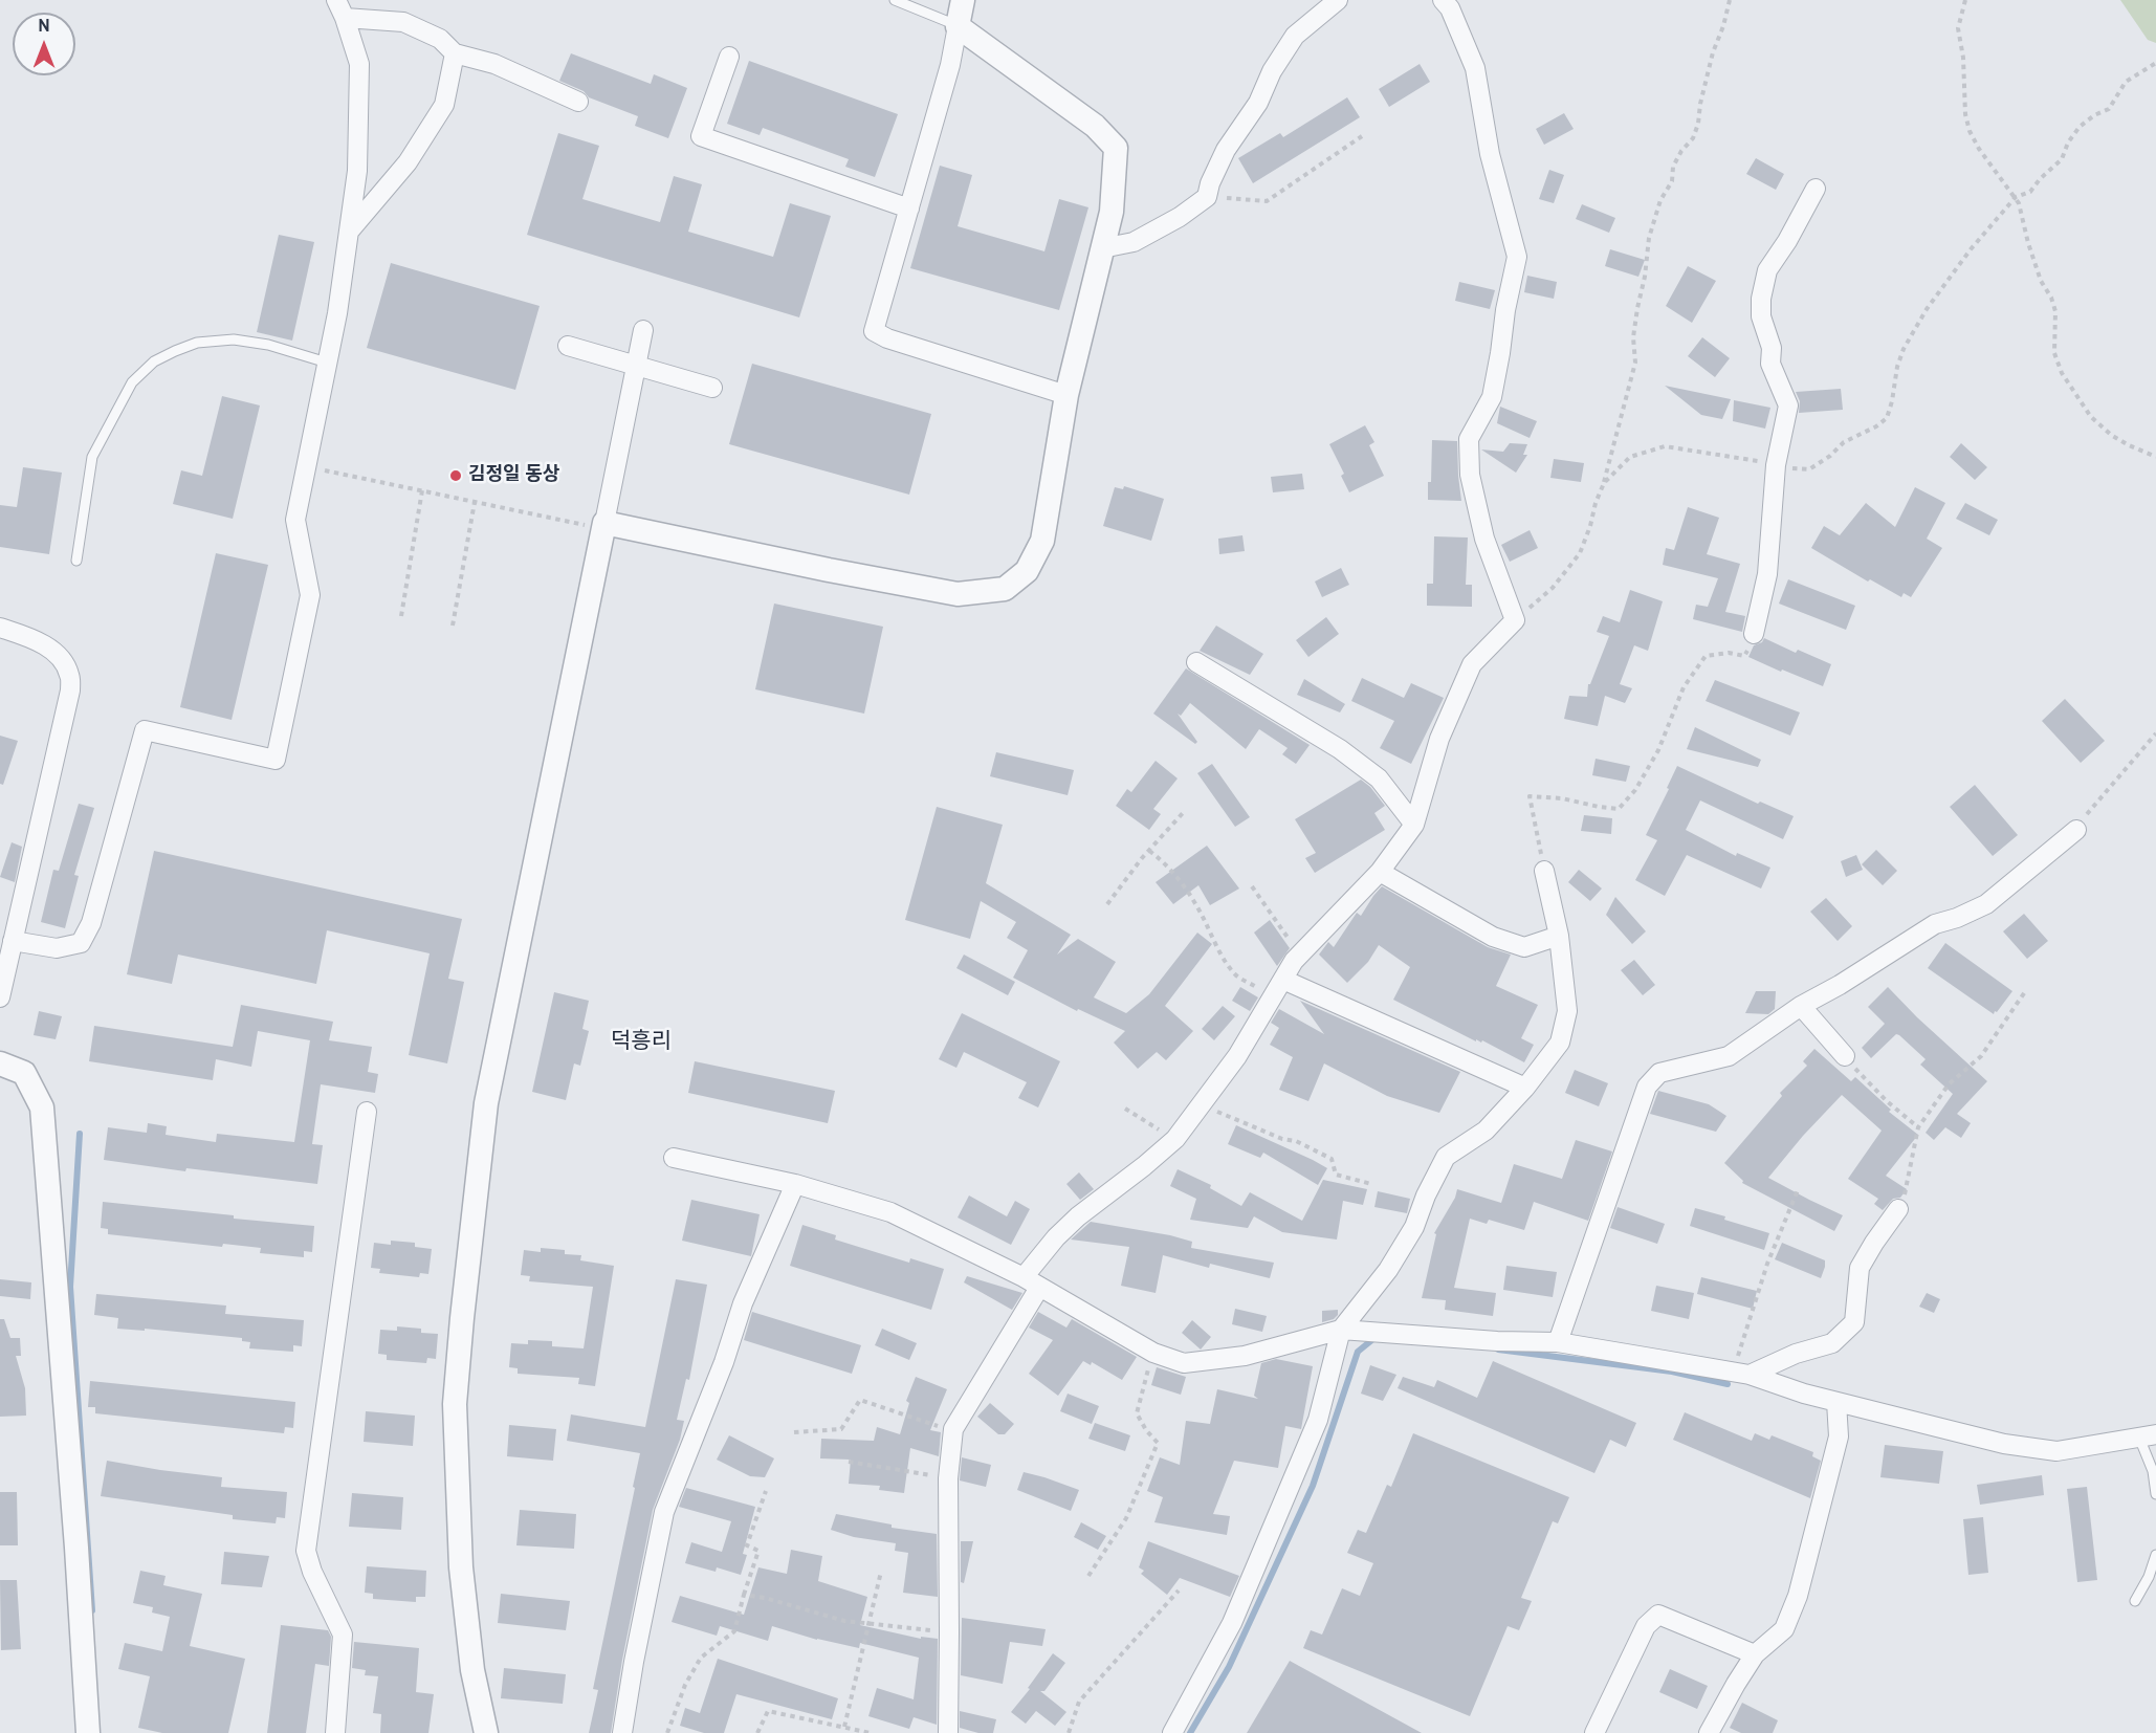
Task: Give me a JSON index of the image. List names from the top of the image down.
{
  "districts": ["덕흥리"],
  "places": ["김정일 동상"],
  "north": "top"
}
